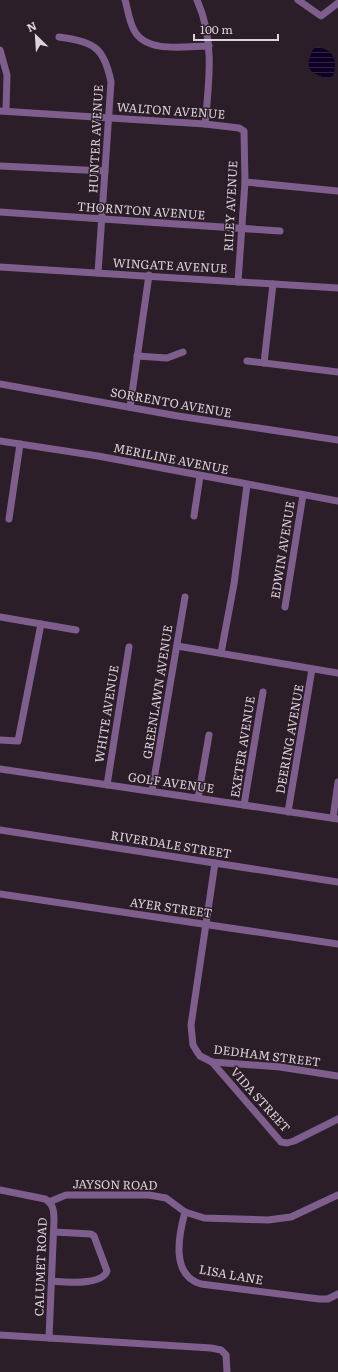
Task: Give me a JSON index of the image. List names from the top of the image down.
{
  "streets": {
    "street": [
      "WALTON AVENUE",
      "HUNTER AVENUE",
      "RILEY AVENUE",
      "THORNTON AVENUE",
      "WINGATE AVENUE",
      "SORRENTO AVENUE",
      "MERILINE AVENUE",
      "EDWIN AVENUE",
      "GREENLAWN AVENUE",
      "WHITE AVENUE",
      "DEERING AVENUE",
      "EXETER AVENUE",
      "GOLF AVENUE",
      "RIVERDALE STREET",
      "AYER STREET",
      "DEDHAM STREET",
      "VIDA STREET",
      "JAYSON ROAD",
      "CALUMET ROAD",
      "LISA LANE"
    ]
  },
  "crossings": [
    ["WALTON AVENUE", "HUNTER AVENUE"],
    ["WALTON AVENUE", "RILEY AVENUE"],
    ["HUNTER AVENUE", "THORNTON AVENUE"],
    ["HUNTER AVENUE", "WINGATE AVENUE"],
    ["RILEY AVENUE", "THORNTON AVENUE"],
    ["RILEY AVENUE", "WINGATE AVENUE"],
    ["MERILINE AVENUE", "EDWIN AVENUE"],
    ["GREENLAWN AVENUE", "GOLF AVENUE"],
    ["WHITE AVENUE", "GOLF AVENUE"],
    ["DEERING AVENUE", "GOLF AVENUE"],
    ["EXETER AVENUE", "GOLF AVENUE"],
    ["AYER STREET", "DEDHAM STREET"],
    ["DEDHAM STREET", "VIDA STREET"],
    ["JAYSON ROAD", "CALUMET ROAD"],
    ["JAYSON ROAD", "LISA LANE"]
  ],
  "scale_bar": "100 m",
  "north": "top left"
}
